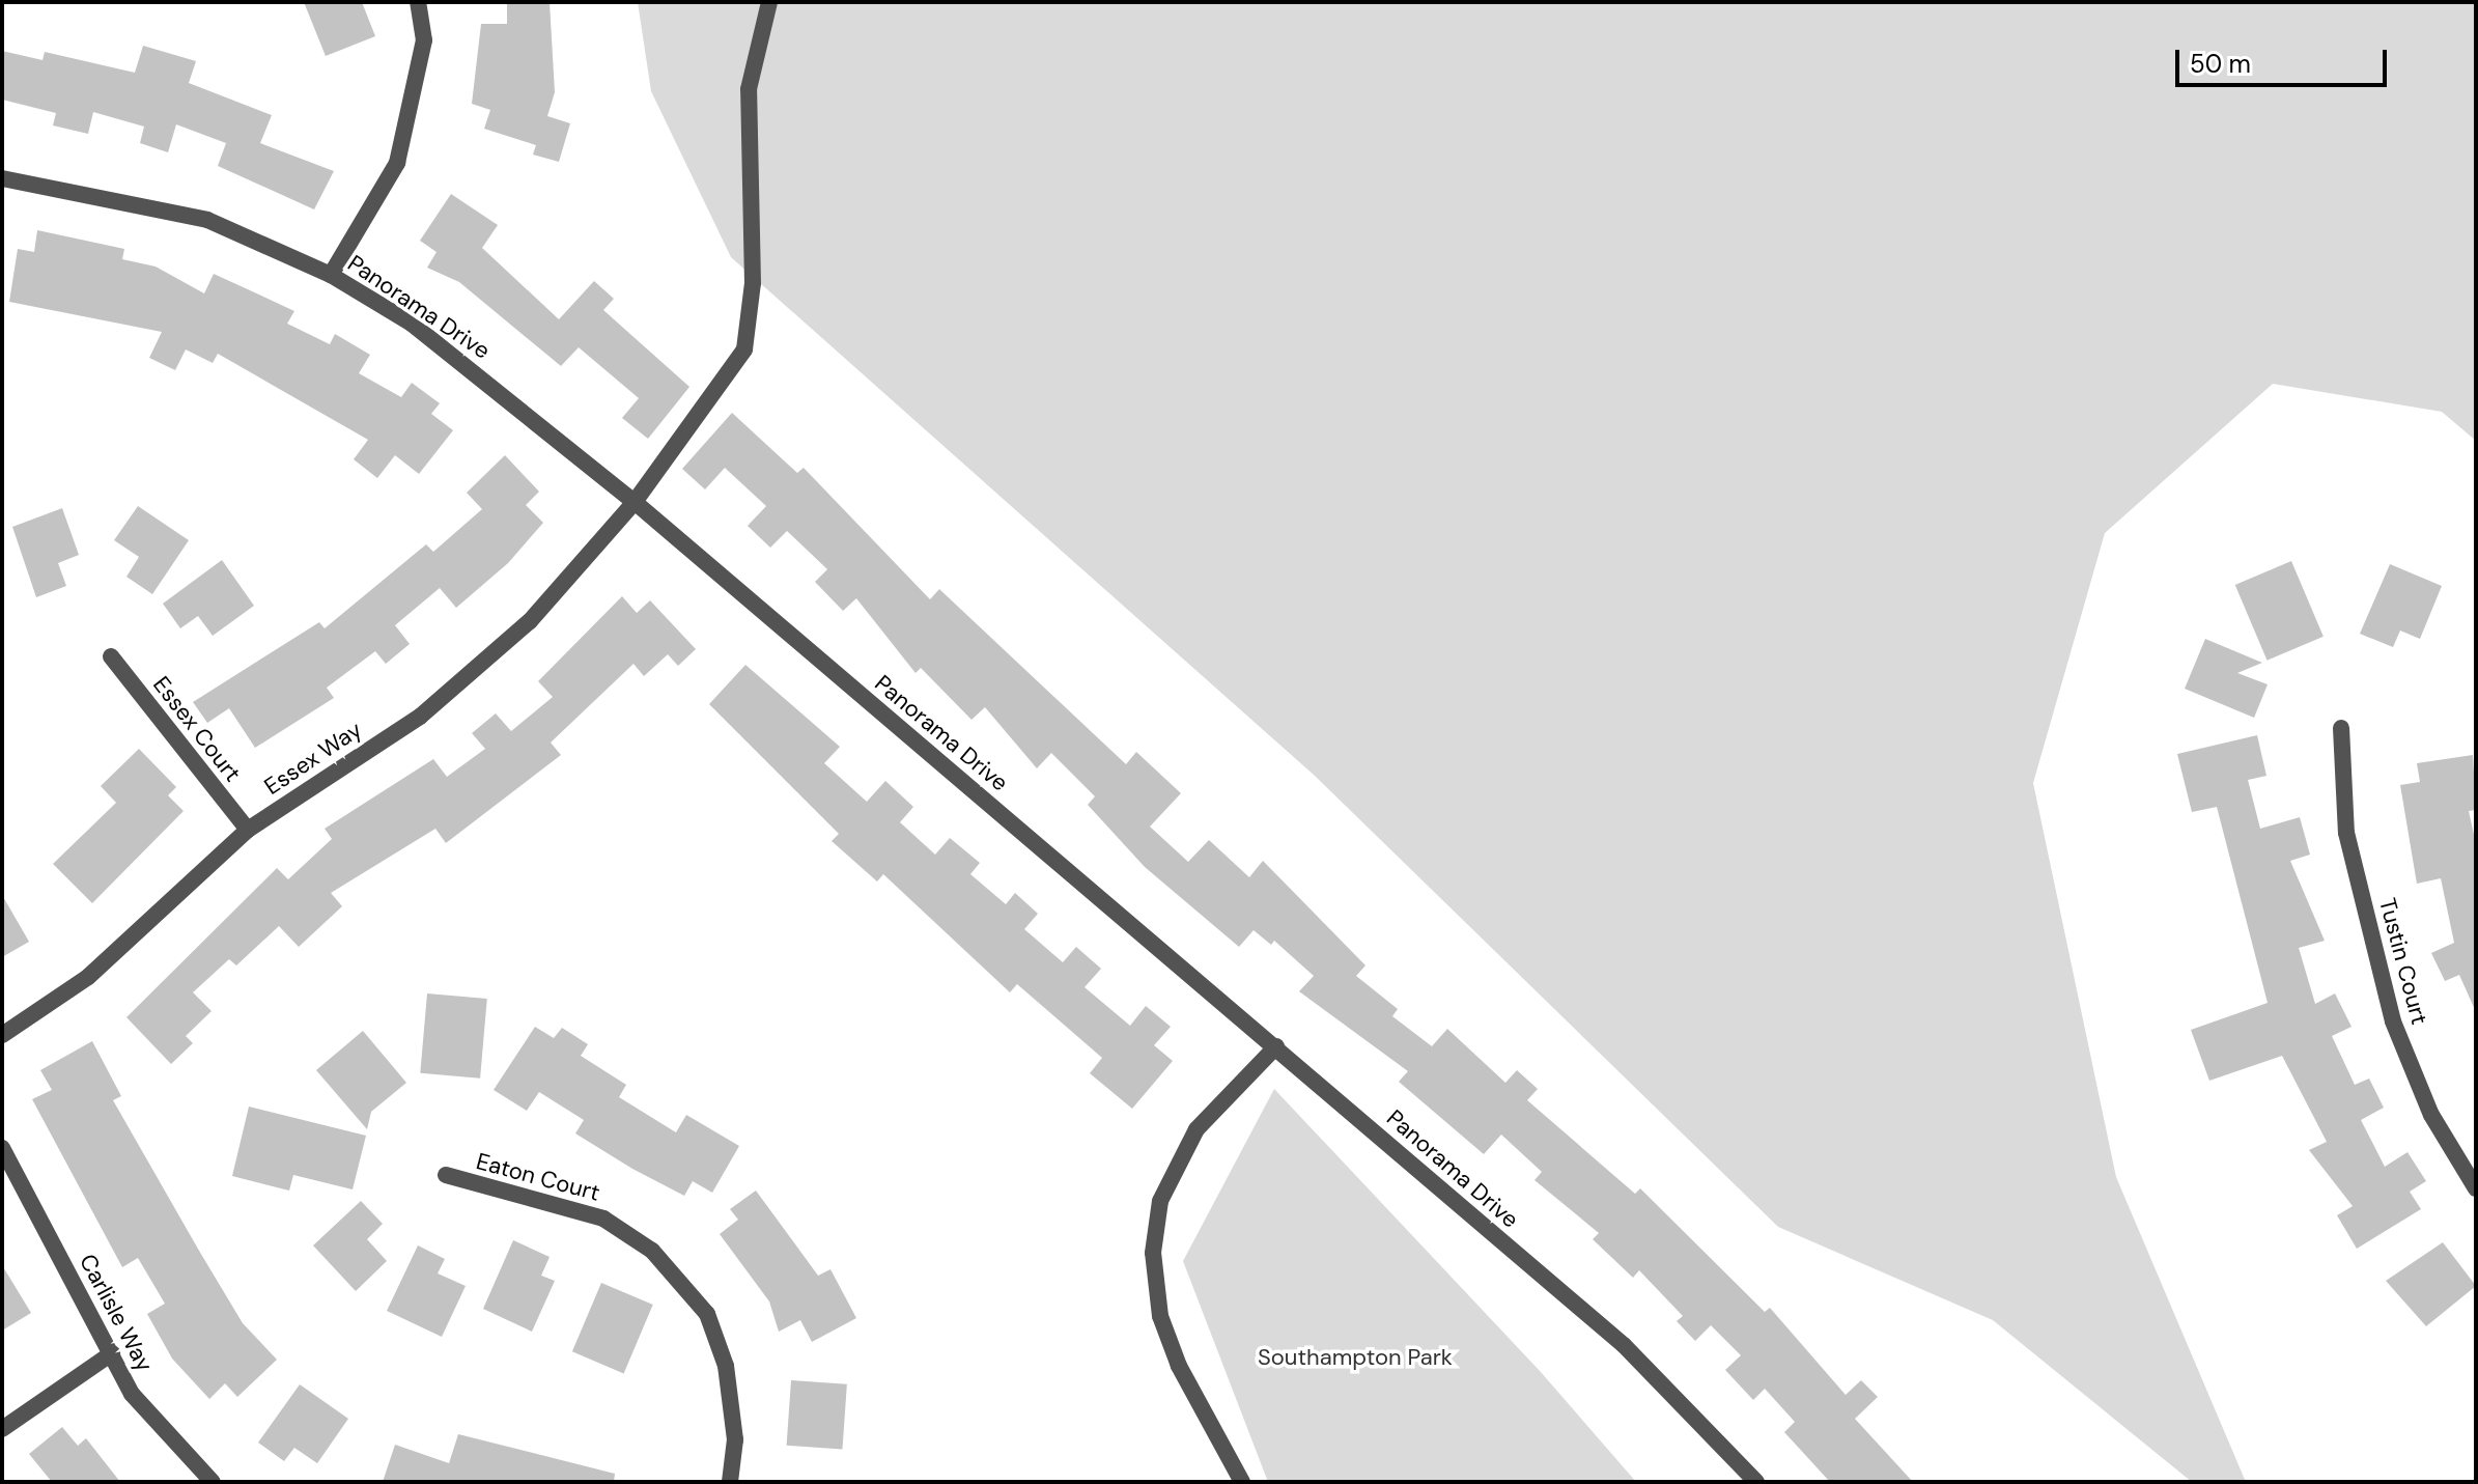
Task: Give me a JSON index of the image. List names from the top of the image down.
{
  "streets": {
    "street": [
      "Panorama Drive",
      "Essex Court",
      "Essex Way",
      "Tustin Court",
      "Eaton Court",
      "Carlisle Way"
    ]
  },
  "crossings": [
    ["Panorama Drive", "Essex Way"],
    ["Essex Court", "Essex Way"]
  ],
  "parks": ["Southampton Park"],
  "scale_bar": "50 m"
}
